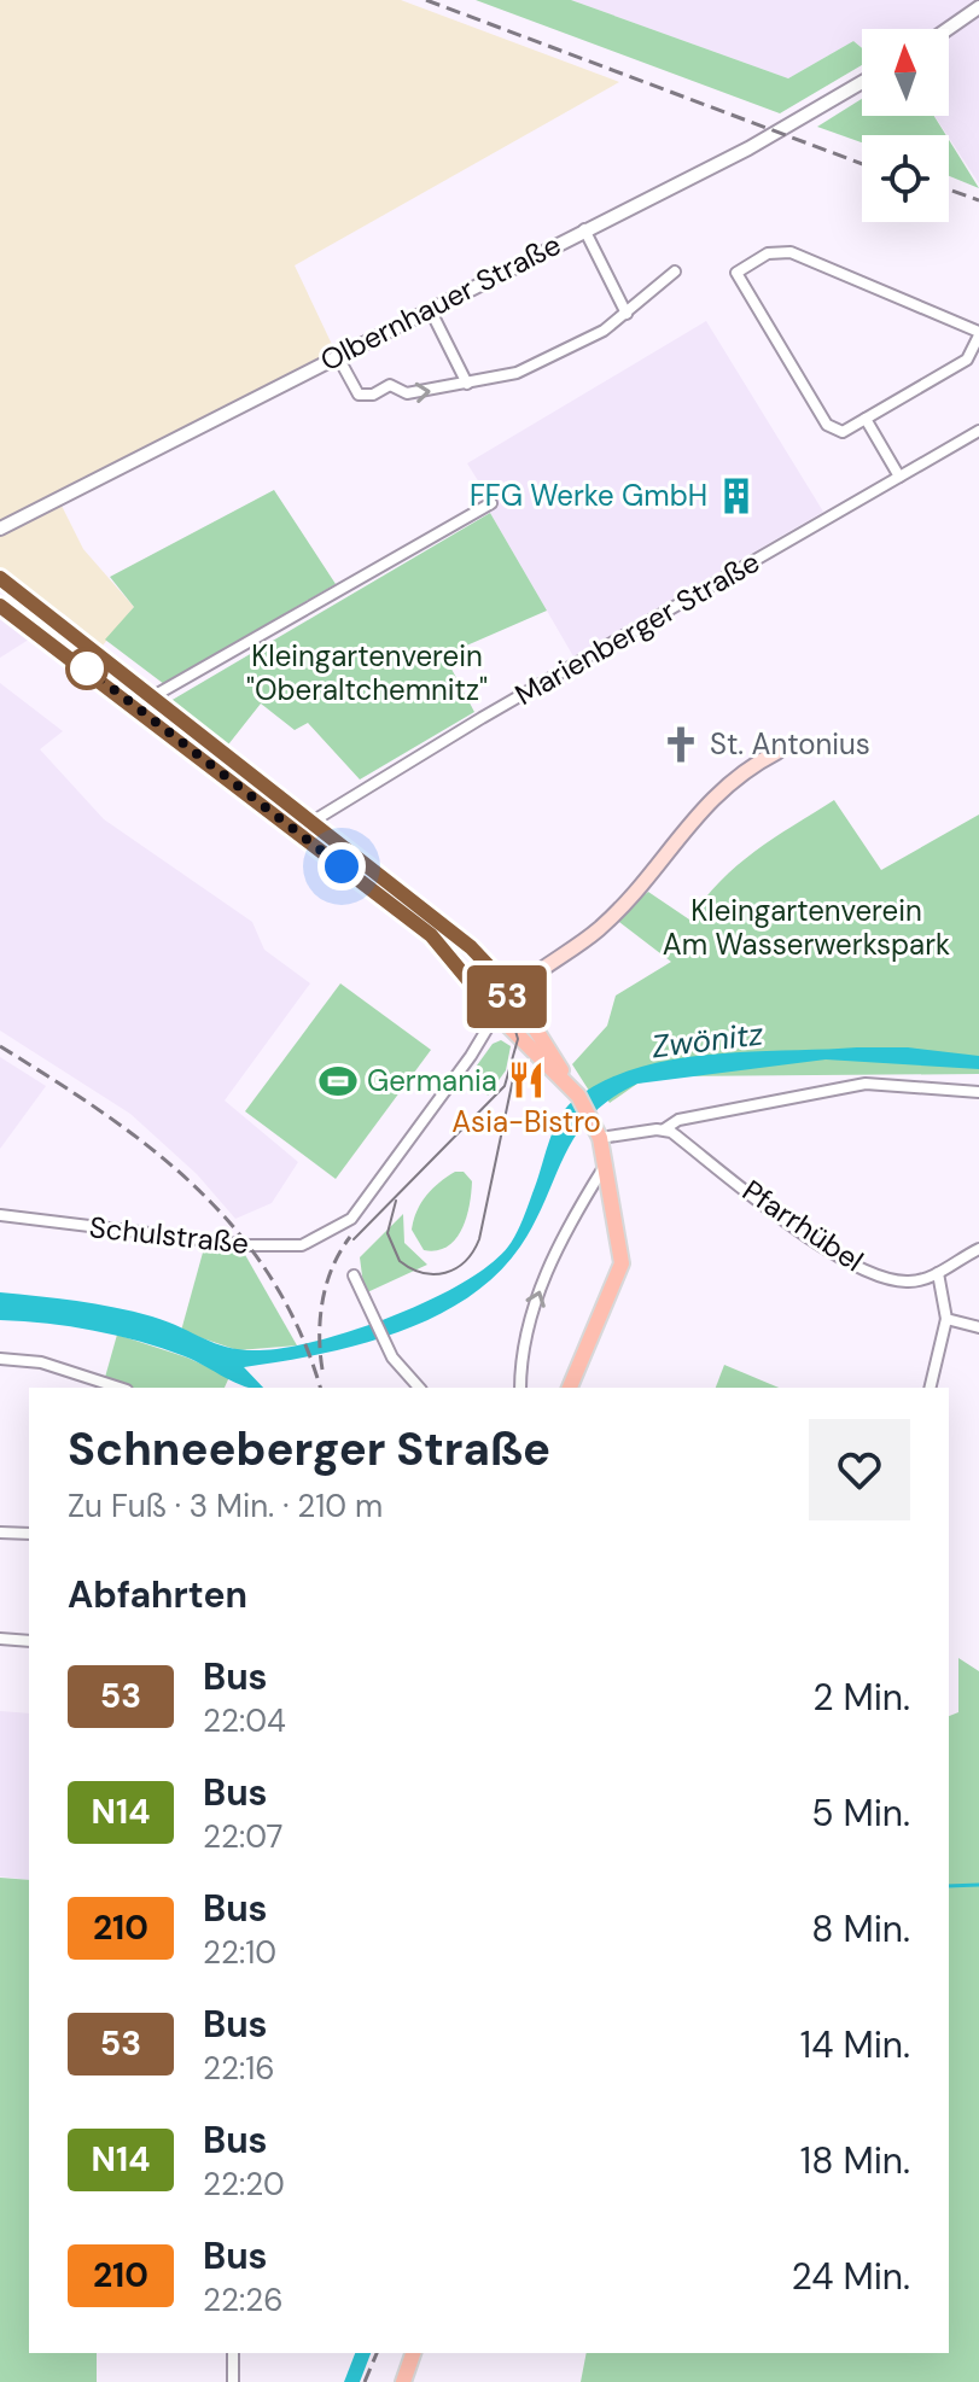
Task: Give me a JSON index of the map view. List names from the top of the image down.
{
  "streets": {
    "street": [
      "Olbernhauer Straße",
      "Marienberger Straße",
      "Pfarrhübel",
      "Schulstraße"
    ]
  },
  "water": ["Zwönitz"],
  "parks": ["Kleingartenverein \"Oberaltchemnitz\"", "Kleingartenverein Am Wasserwerkspark"],
  "places": {
    "building": ["FFG Werke GmbH"],
    "church": ["St. Antonius"],
    "restaurant": ["Asia-Bistro"],
    "sports": ["Germania"]
  },
  "lines": ["bus line 53"],
  "north": "top",
  "page": {
    "on_map": "53",
    "heading": [
      ["Schneeberger Straße", "Zu Fuß · 3 Min. · 210 m"],
      "Abfahrten"
    ],
    "list": [
      {
        "mark": "53",
        "name": "Bus",
        "note": "22:04",
        "value": "2 Min."
      },
      {
        "mark": "N14",
        "name": "Bus",
        "note": "22:07",
        "value": "5 Min."
      },
      {
        "mark": "210",
        "name": "Bus",
        "note": "22:10",
        "value": "8 Min."
      },
      {
        "mark": "53",
        "name": "Bus",
        "note": "22:16",
        "value": "14 Min."
      },
      {
        "mark": "N14",
        "name": "Bus",
        "note": "22:20",
        "value": "18 Min."
      },
      {
        "mark": "210",
        "name": "Bus",
        "note": "22:26",
        "value": "24 Min."
      }
    ]
  }
}
